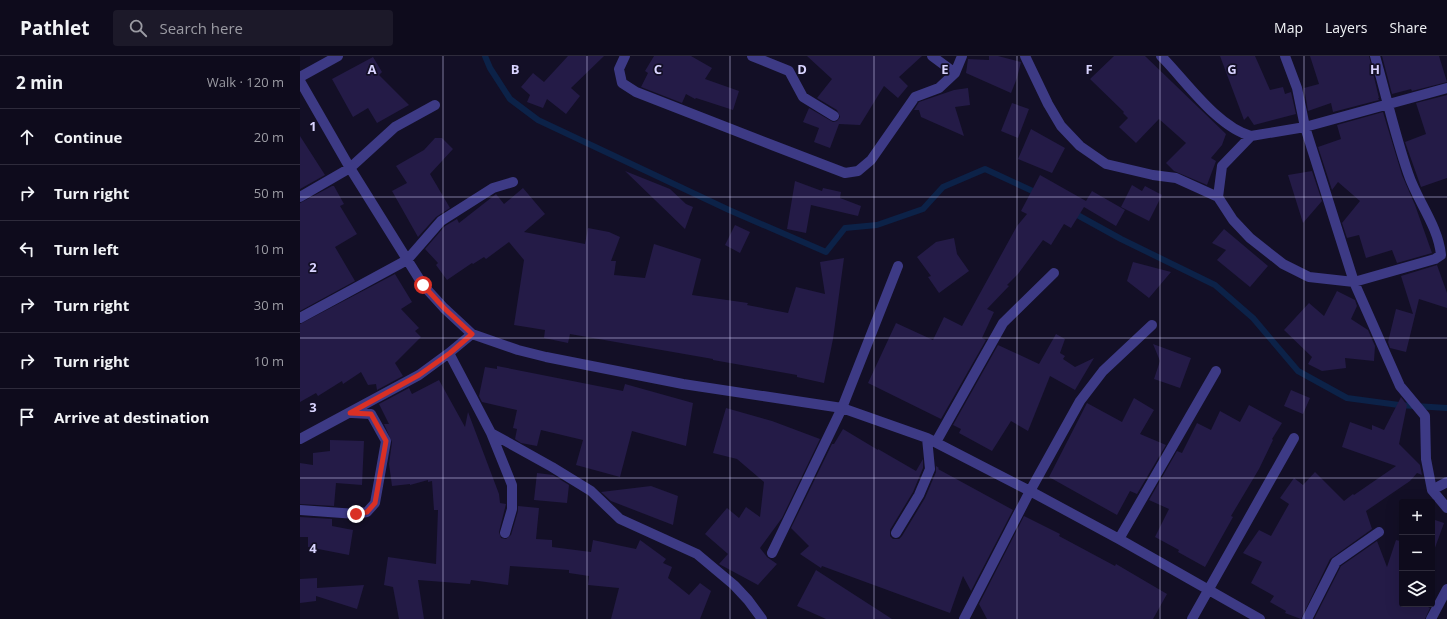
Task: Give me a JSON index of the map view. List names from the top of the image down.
{
  "page": {
    "header": "Pathlet",
    "search": "Search here",
    "nav": ["Map", "Layers", "Share"],
    "heading": ["2 min", "Walk · 120 m"],
    "list": [
      ["Continue", "20 m"],
      ["Turn right", "50 m"],
      ["Turn left", "10 m"],
      ["Turn right", "30 m"],
      ["Turn right", "10 m"],
      "Arrive at destination"
    ],
    "map_buttons": ["+", "−"]
  },
  "grid": {
    "columns": [
      "A",
      "B",
      "C",
      "D",
      "E",
      "F",
      "G",
      "H"
    ],
    "rows": [
      "1",
      "2",
      "3",
      "4"
    ]
  }
}
